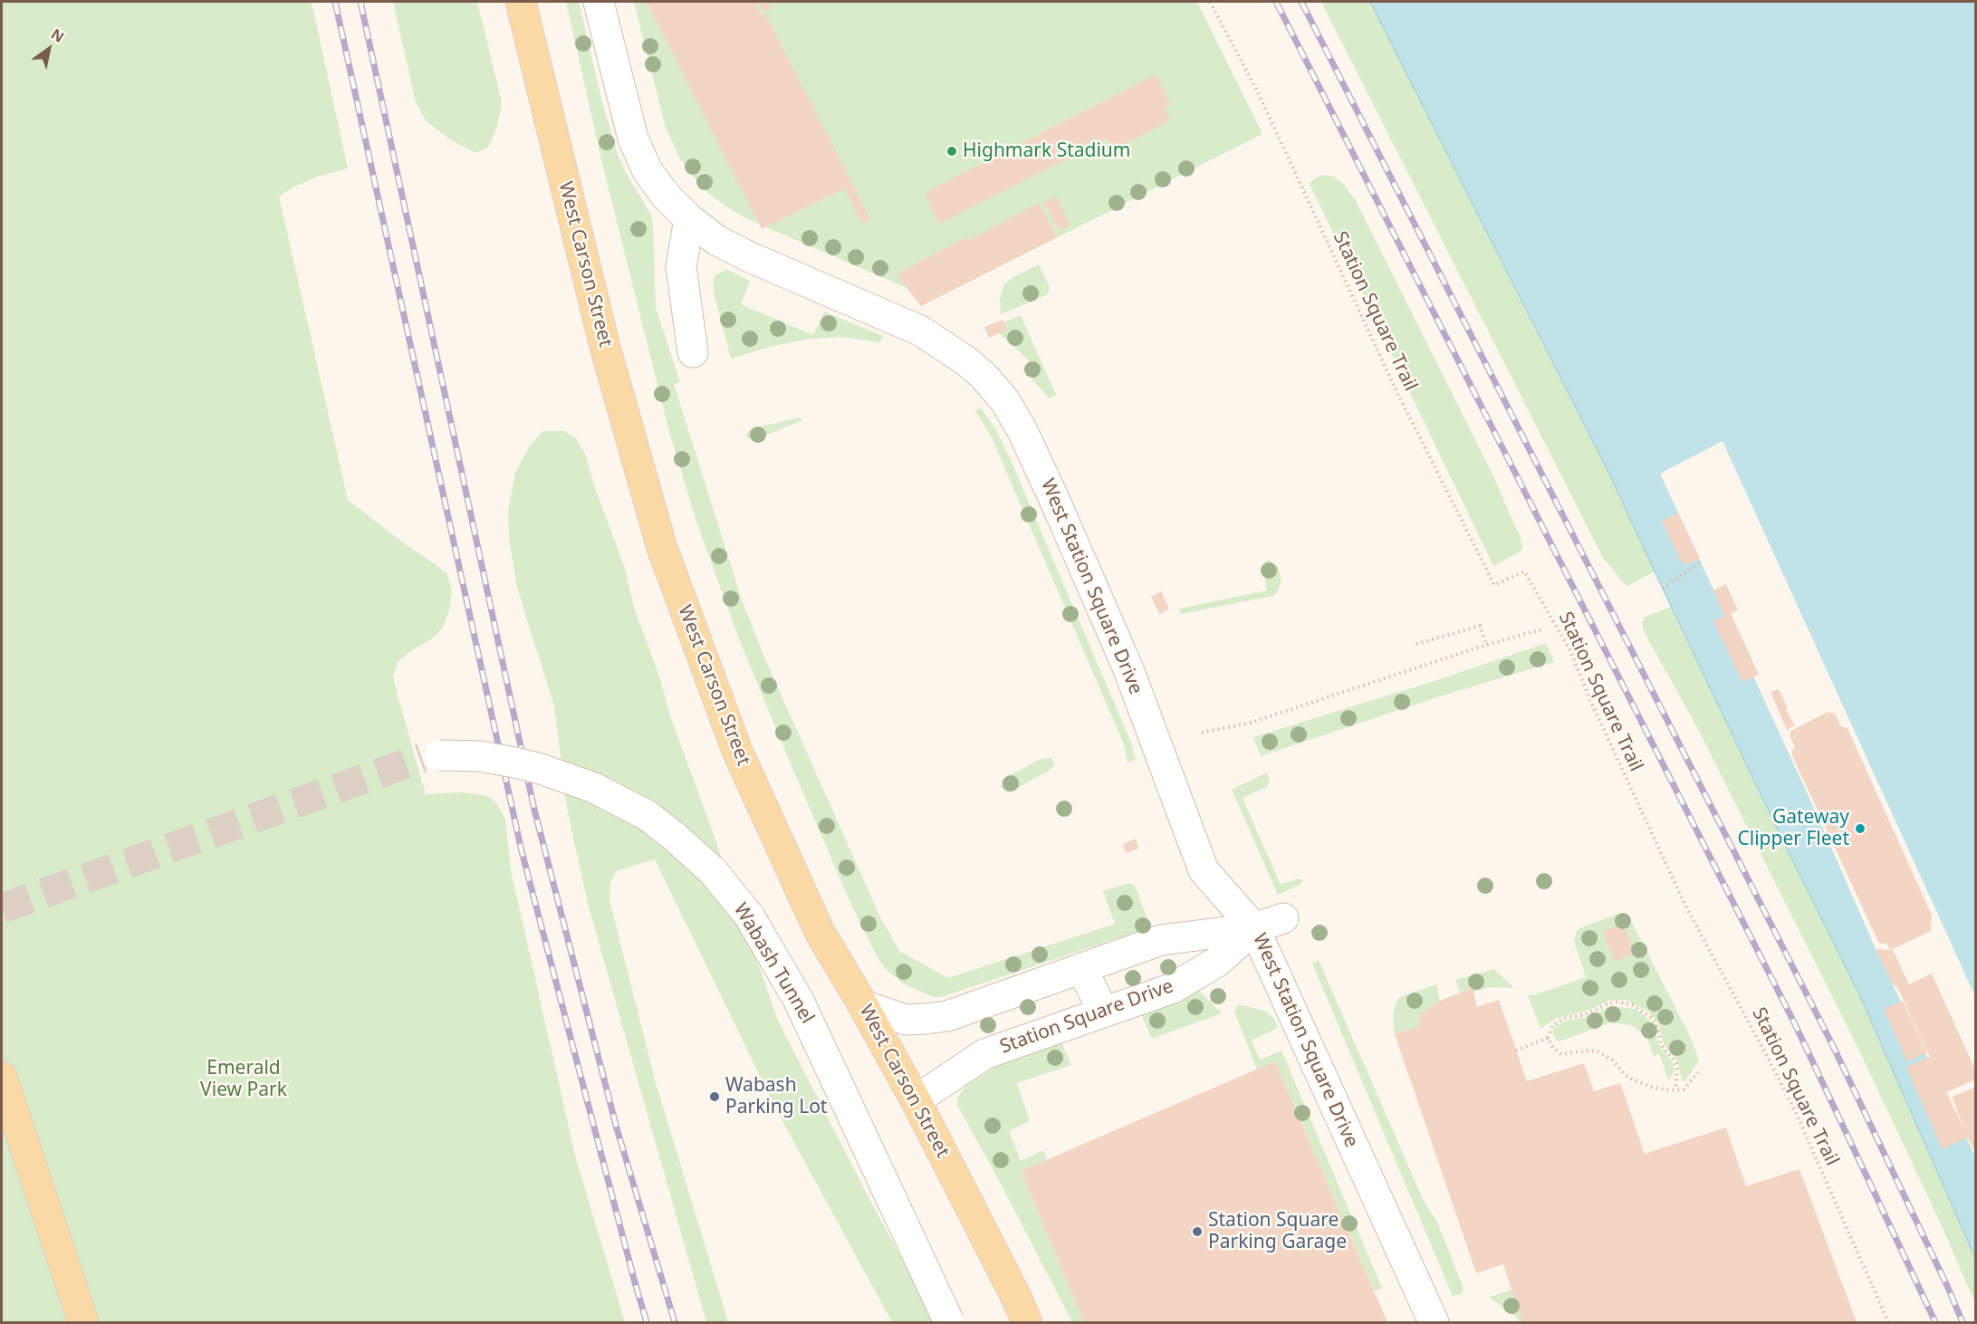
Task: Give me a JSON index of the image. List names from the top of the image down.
{
  "streets": {
    "main road": ["West Carson Street"],
    "street": ["West Station Square Drive", "Wabash Tunnel", "Station Square Drive"],
    "path": ["Station Square Trail"]
  },
  "crossings": [
    ["West Carson Street", "Station Square Drive"],
    ["West Station Square Drive", "Station Square Drive"]
  ],
  "parks": ["Emerald View Park"],
  "places": [
    "Highmark Stadium",
    "Gateway Clipper Fleet",
    "Wabash Parking Lot",
    "Station Square Parking Garage"
  ],
  "north": "top right"
}
